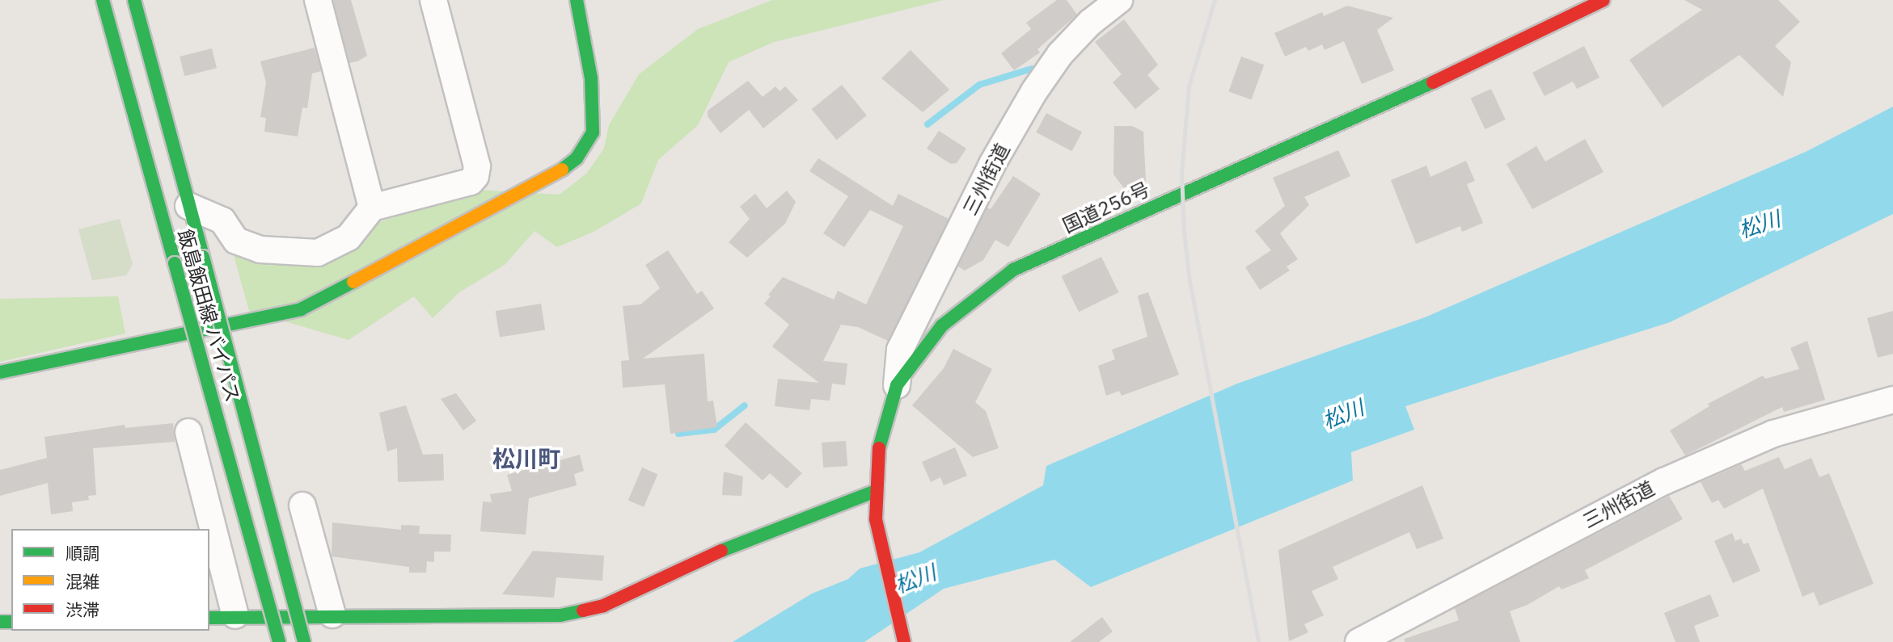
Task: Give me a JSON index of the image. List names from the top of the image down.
{
  "streets": {
    "main road": ["国道256号", "飯島飯田線 バイパス"],
    "street": ["三州街道"]
  },
  "crossings": [
    ["三州街道", "国道256号"]
  ],
  "districts": ["松川町"],
  "water": ["松川"],
  "legend": ["順調", "混雑", "渋滞"]
}
